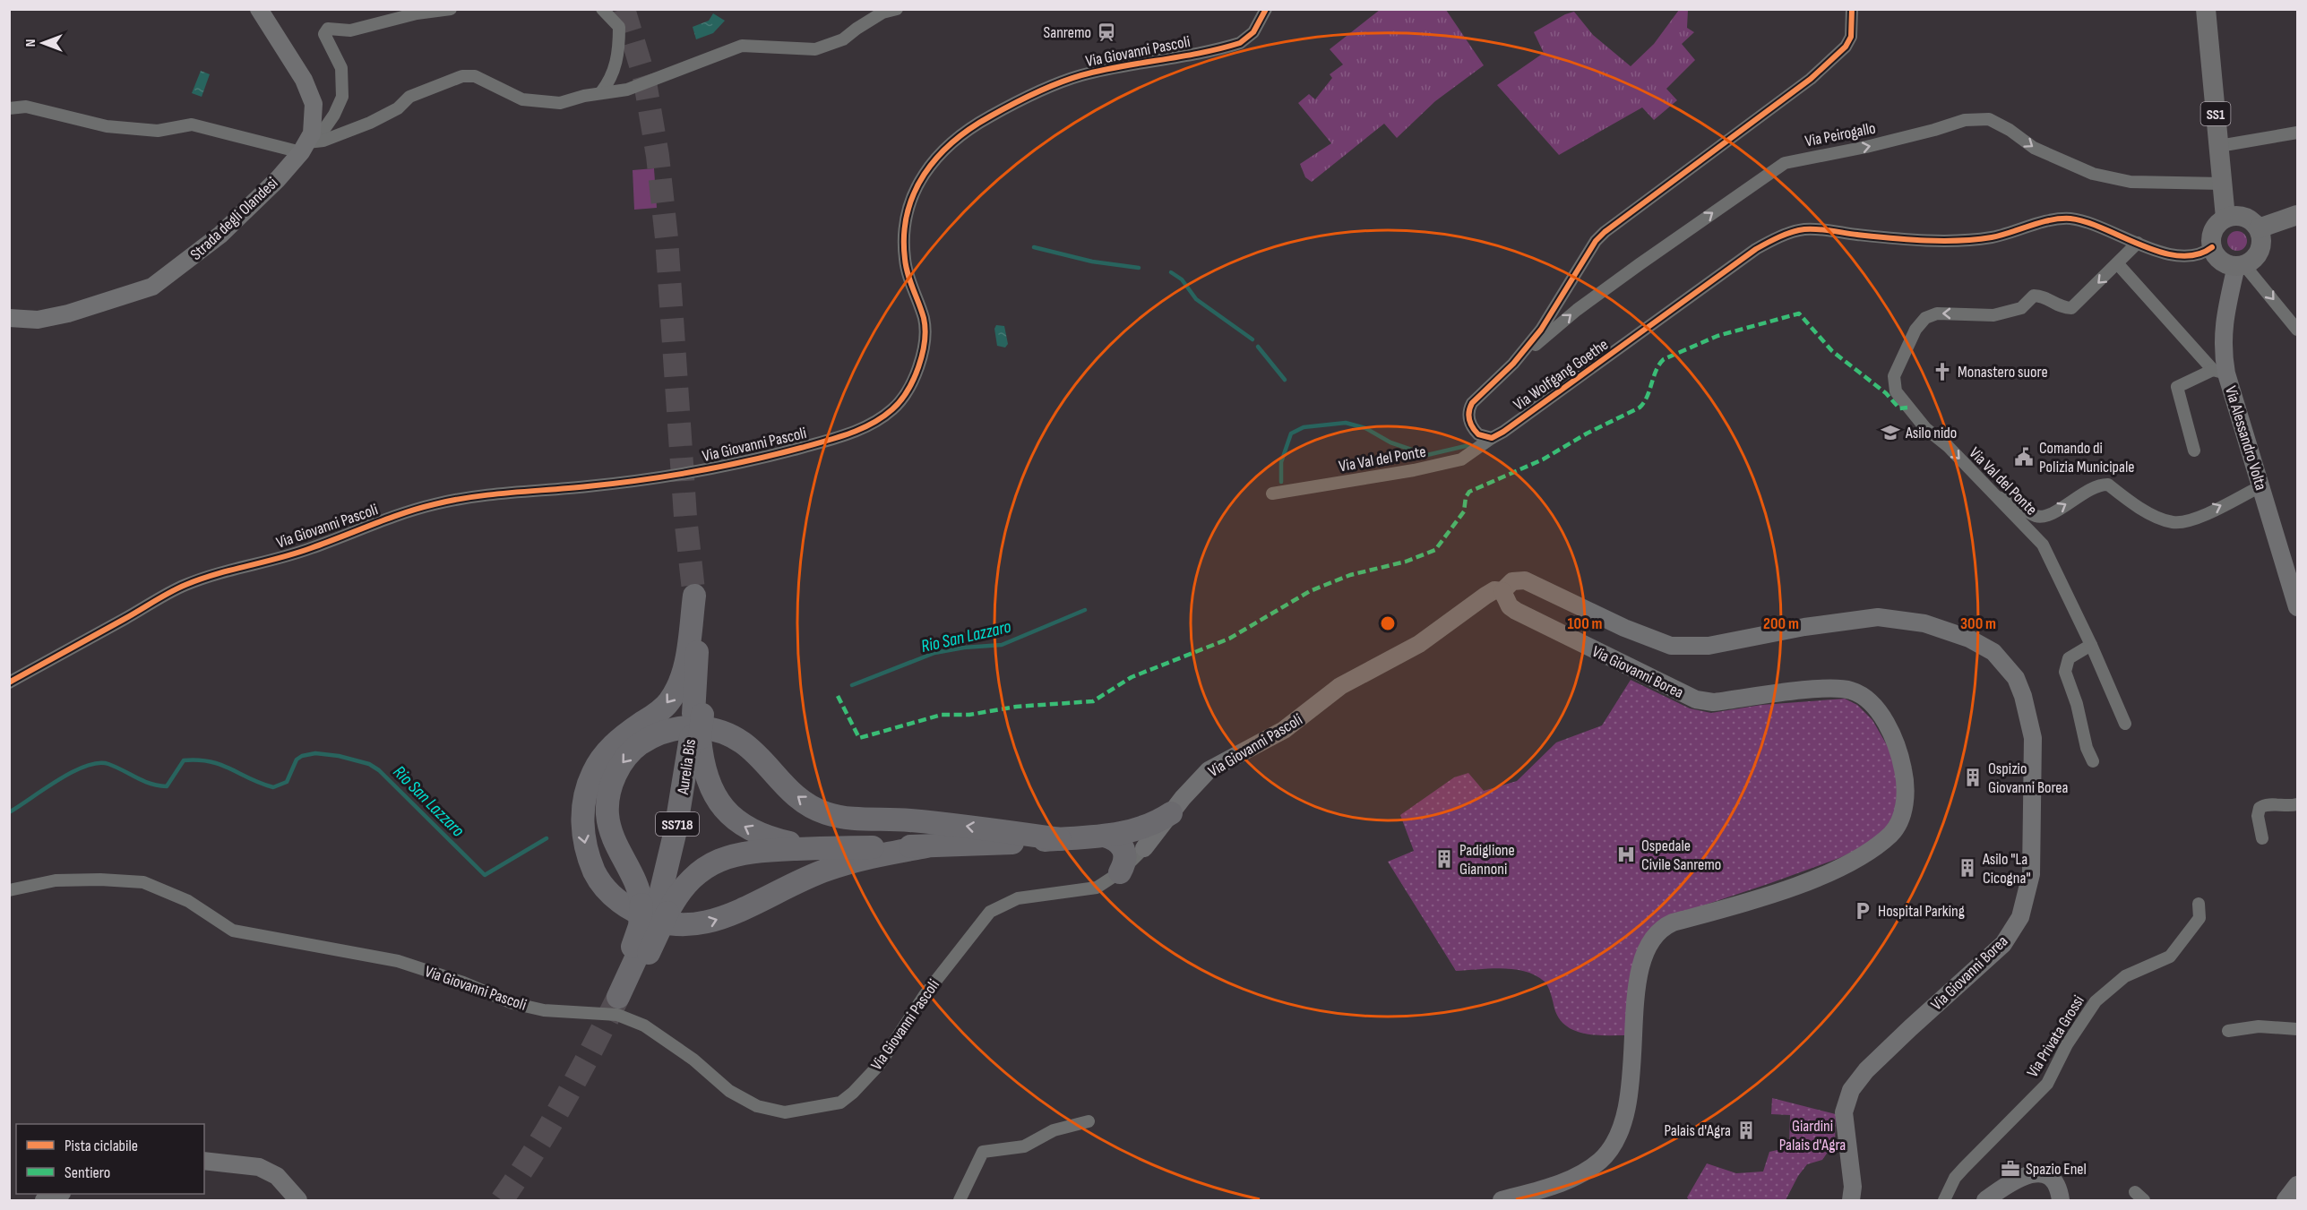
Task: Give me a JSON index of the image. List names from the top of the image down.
{
  "streets": {
    "highway": ["Aurelia Bis", "SS718"],
    "main road": [
      "Via Giovanni Pascoli",
      "SS1",
      "Strada degli Olandesi",
      "Via Alessandro Volta",
      "Via Giovanni Borea"
    ],
    "street": [
      "Via Peirogallo",
      "Via Wolfgang Goethe",
      "Via Val del Ponte",
      "Via Privata Grossi"
    ]
  },
  "crossings": [
    ["Via Giovanni Pascoli", "Via Giovanni Borea"],
    ["SS1", "Via Peirogallo"],
    ["SS1", "Via Wolfgang Goethe"],
    ["SS1", "Via Alessandro Volta"],
    ["Via Peirogallo", "Via Wolfgang Goethe"],
    ["Via Wolfgang Goethe", "Via Alessandro Volta"],
    ["Via Wolfgang Goethe", "Via Val del Ponte"]
  ],
  "one_way": ["Via Peirogallo"],
  "water": ["Rio San Lazzaro"],
  "parks": ["Giardini Palais d'Agra"],
  "places": {
    "station": ["Sanremo"],
    "church": ["Monastero suore"],
    "school or university": ["Asilo nido"],
    "public building": ["Comando di Polizia Municipale"],
    "building": [
      "Ospizio Giovanni Borea",
      "Padiglione Giannoni",
      "Asilo \"La Cicogna\"",
      "Palais d'Agra"
    ],
    "hospital": ["Ospedale Civile Sanremo"],
    "parking": ["Hospital Parking"],
    "office": ["Spazio Enel"]
  },
  "legend": ["Pista ciclabile", "Sentiero"],
  "north": "left",
  "rings": ["100 m", "200 m", "300 m"]
}
